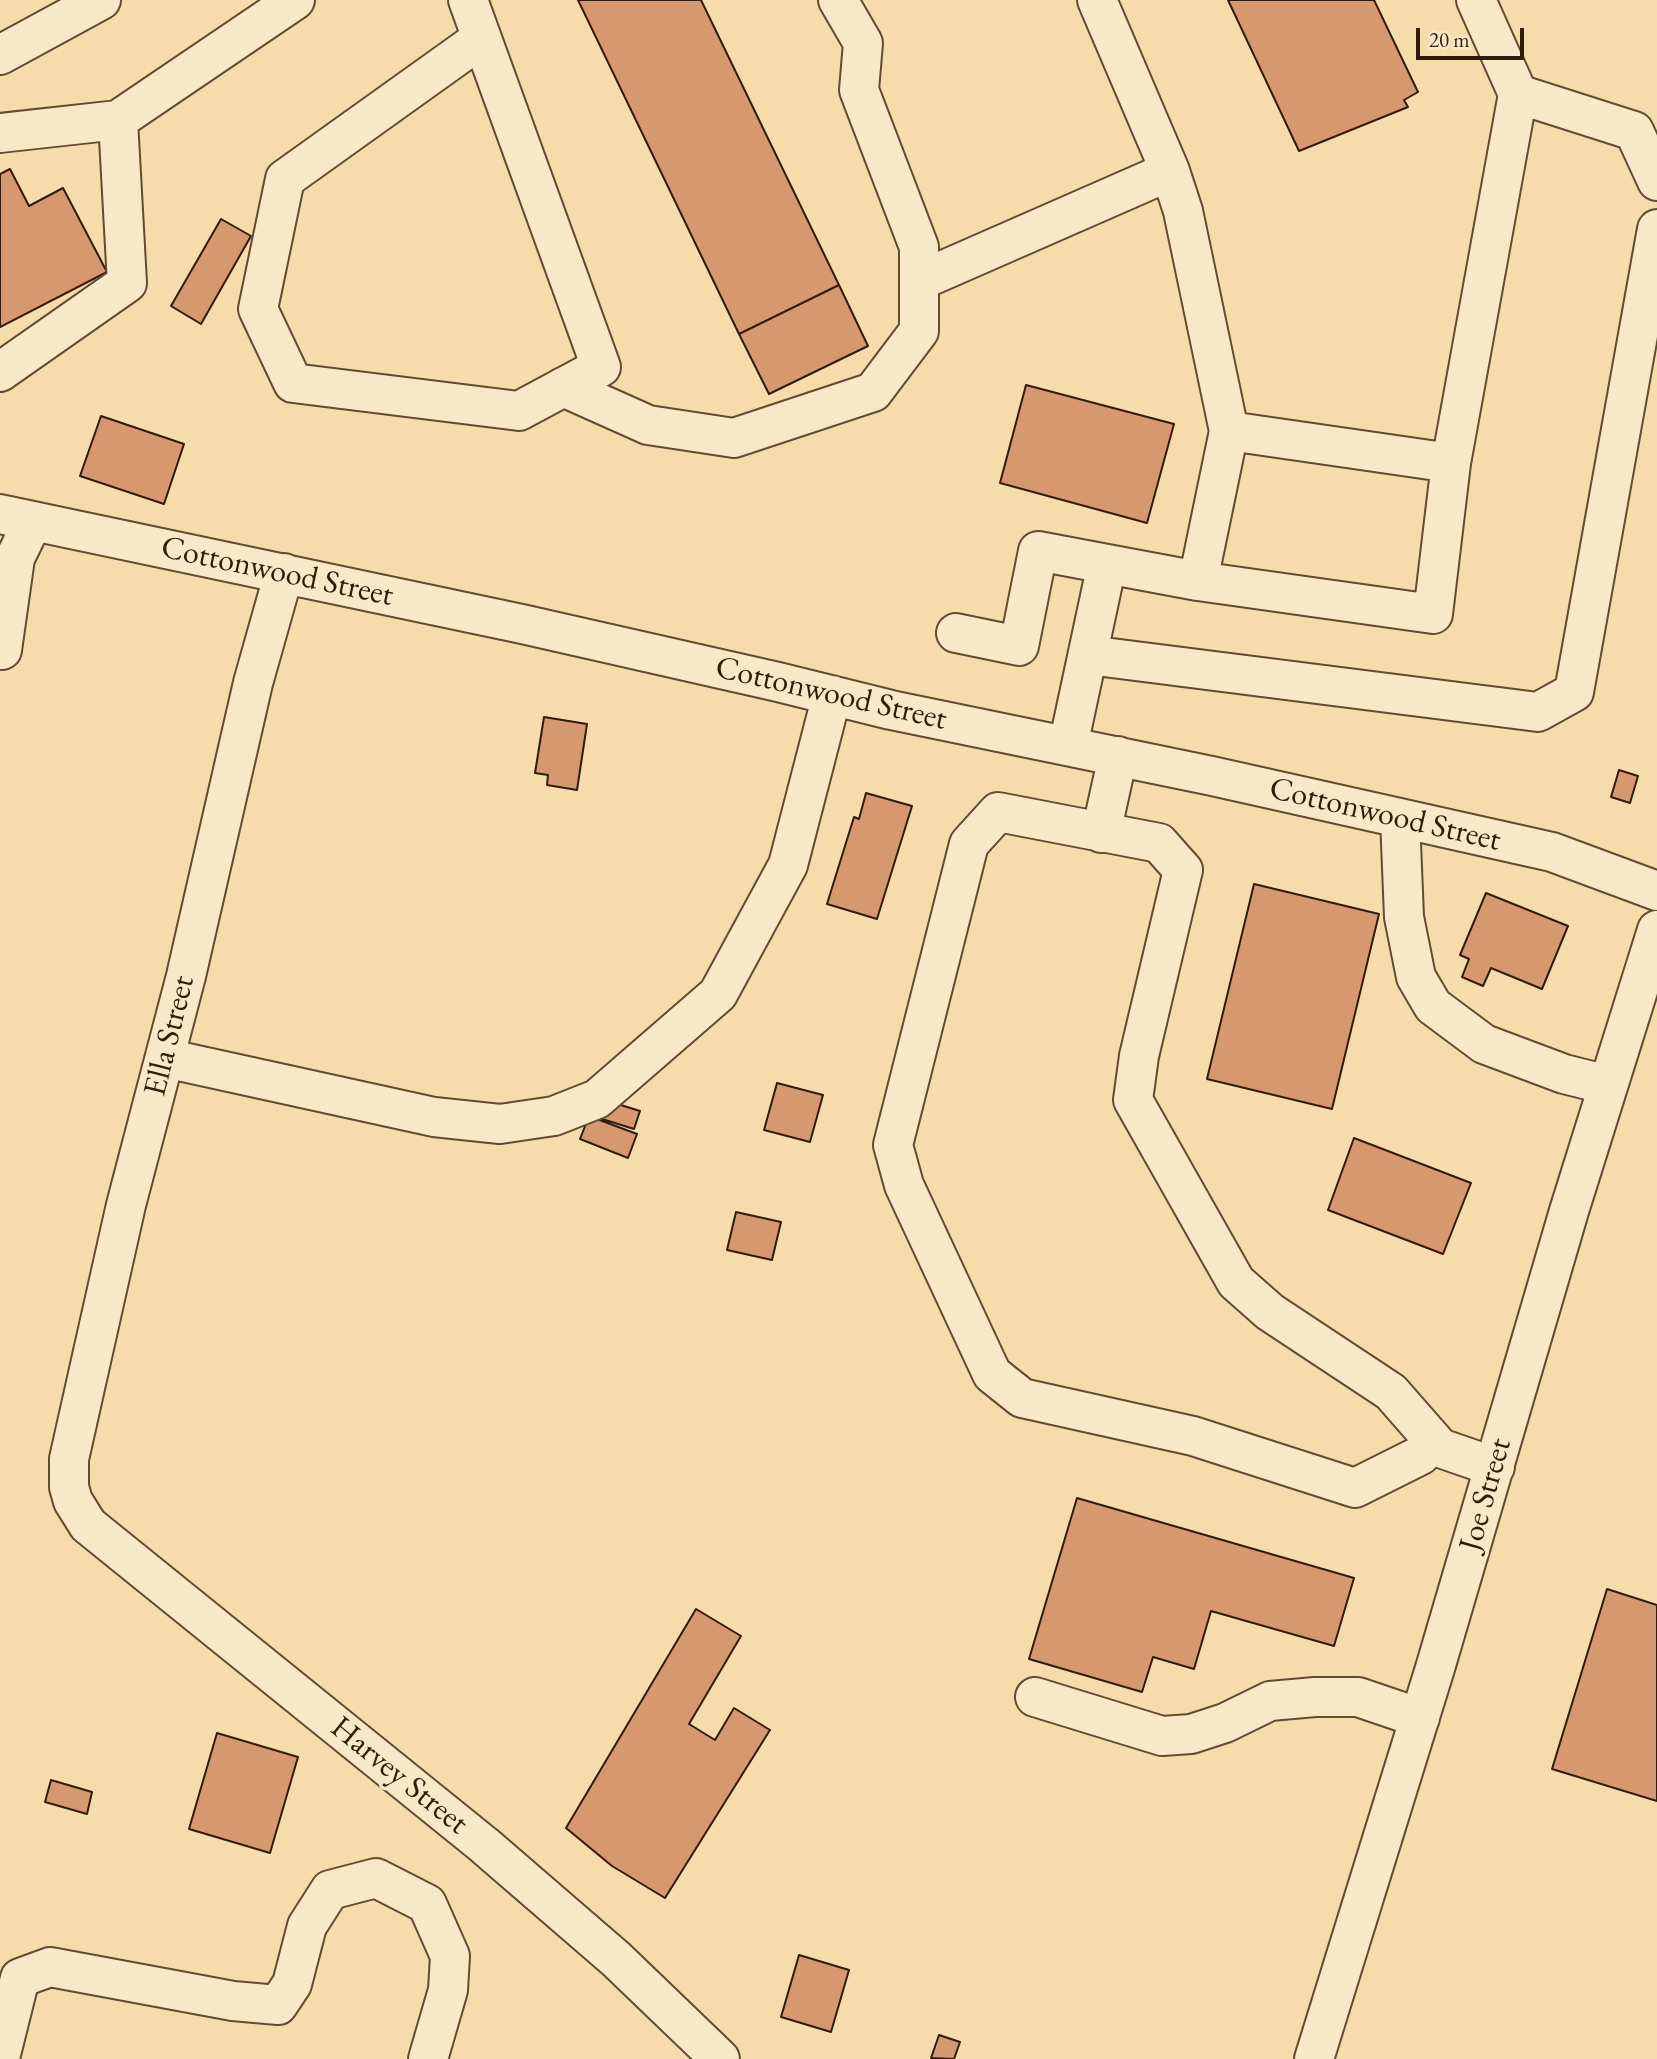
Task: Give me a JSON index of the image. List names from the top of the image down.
{
  "streets": {
    "street": [
      "Cottonwood Street",
      "Ella Street",
      "Joe Street",
      "Harvey Street"
    ]
  },
  "crossings": [
    ["Cottonwood Street", "Ella Street"],
    ["Ella Street", "Harvey Street"]
  ],
  "scale_bar": "20 m"
}
